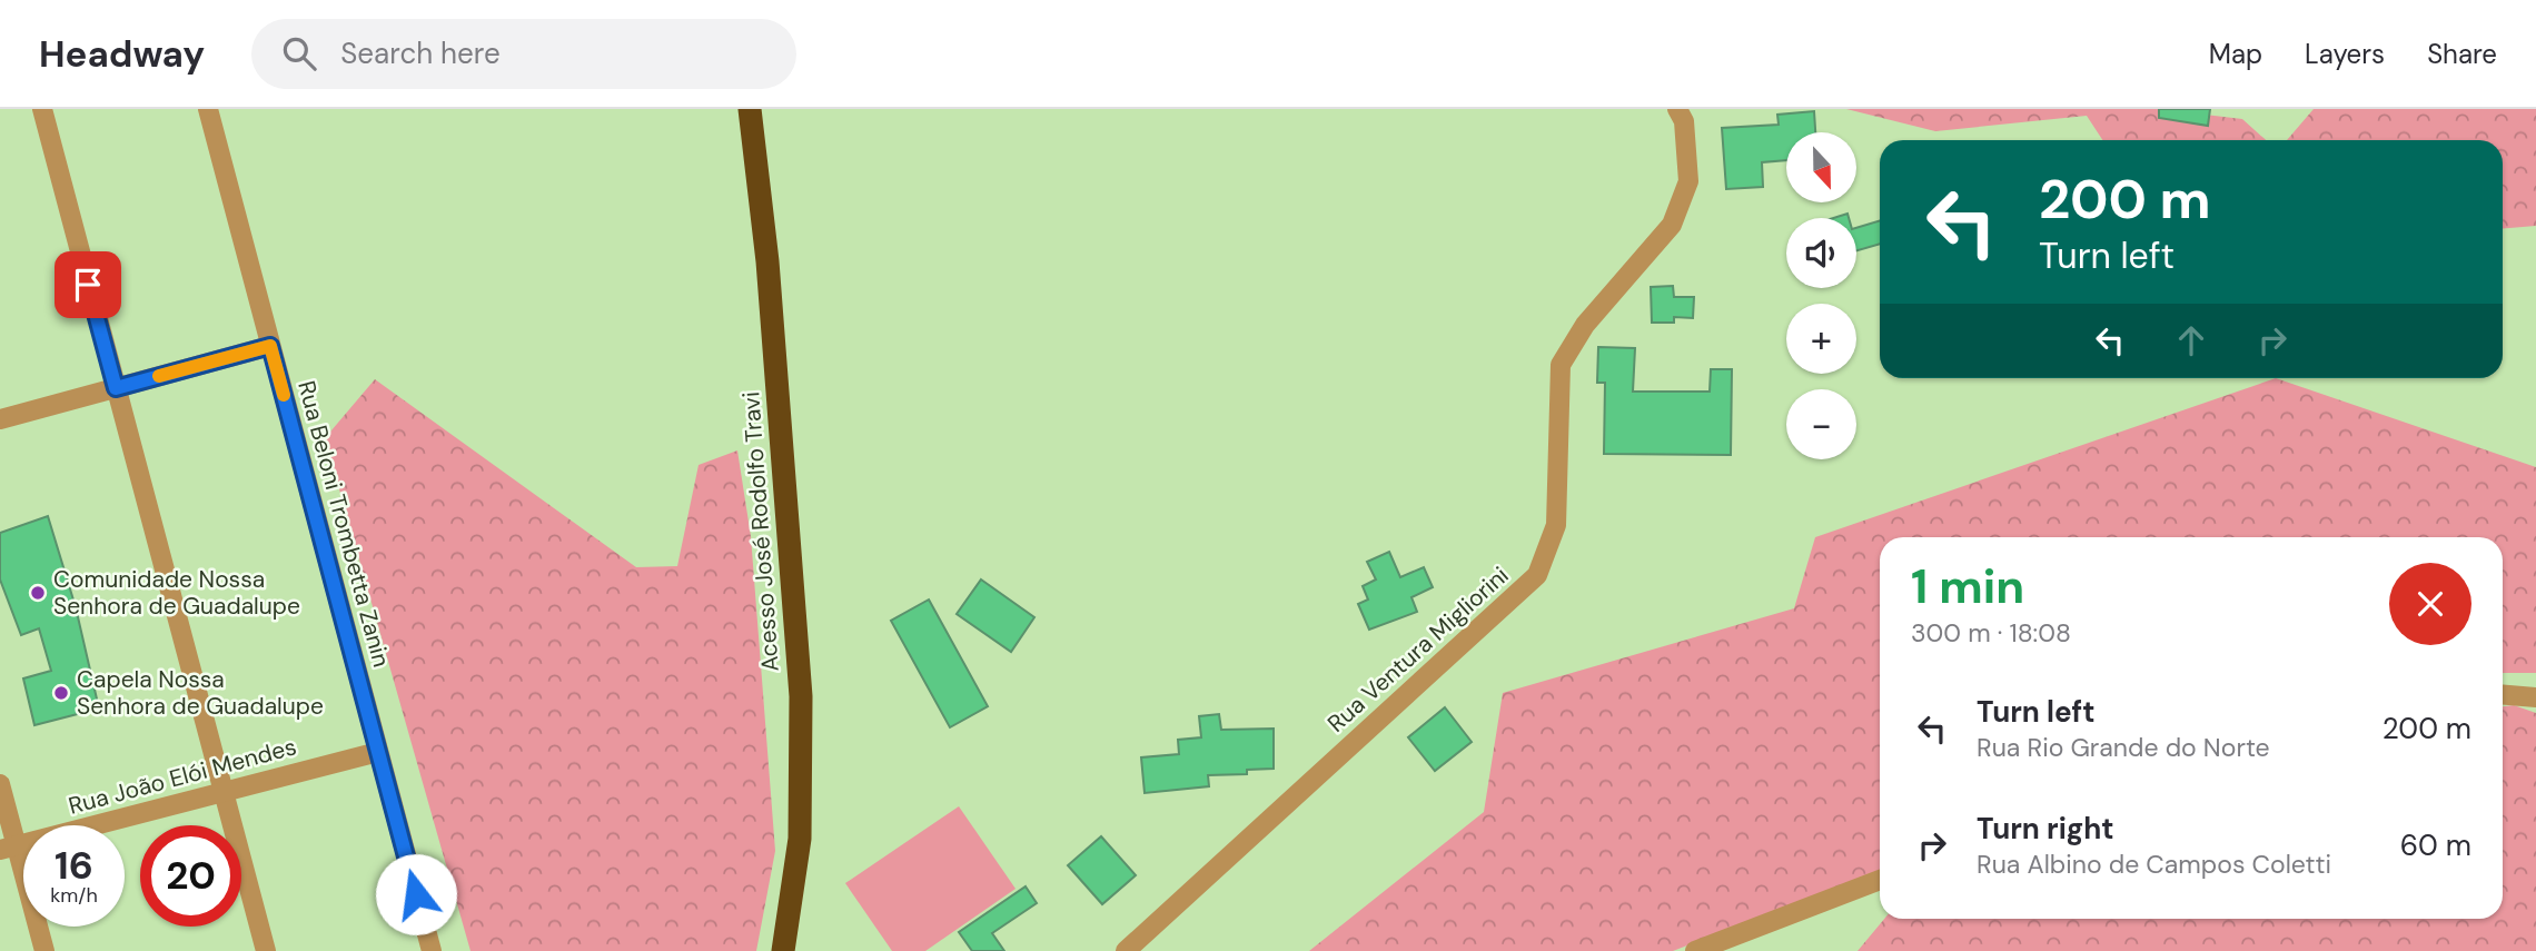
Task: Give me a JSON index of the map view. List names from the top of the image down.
{
  "streets": {
    "highway": ["Acesso José Rodolfo Travi"],
    "street": ["Rua Beloni Trombetta Zanin", "Rua Ventura Migliorini", "Rua João Elói Mendes"]
  },
  "crossings": [
    ["Rua Beloni Trombetta Zanin", "Rua João Elói Mendes"]
  ],
  "places": ["Comunidade Nossa Senhora de Guadalupe", "Capela Nossa Senhora de Guadalupe"],
  "north": "bottom",
  "page": {
    "header": "Headway",
    "search": "Search here",
    "nav": ["Map", "Layers", "Share"],
    "map_buttons": ["+", "−"],
    "turn": ["200 m", "Turn left"],
    "heading": ["1 min", "300 m · 18:08"],
    "list": [
      {
        "name": "Turn left",
        "note": "Rua Rio Grande do Norte",
        "value": "200 m"
      },
      {
        "name": "Turn right",
        "note": "Rua Albino de Campos Coletti",
        "value": "60 m"
      }
    ],
    "speed": "16 km/h",
    "limit": "20"
  }
}
